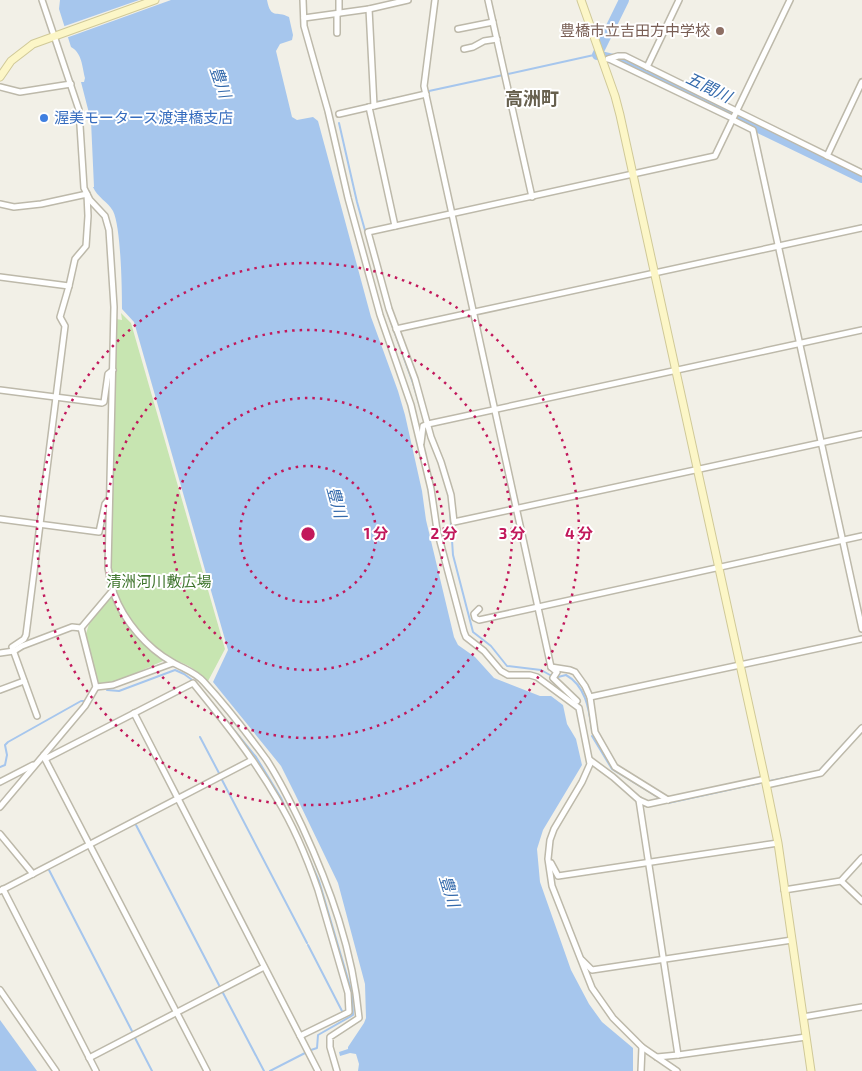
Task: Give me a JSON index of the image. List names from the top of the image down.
{
  "districts": ["高洲町"],
  "water": ["豊川", "五間川"],
  "parks": ["清洲河川敷広場"],
  "places": ["豊橋市立吉田方中学校", "渥美モータース渡津橋支店"],
  "rings": [
    "1 分",
    "2 分",
    "3 分",
    "4 分"
  ]
}
